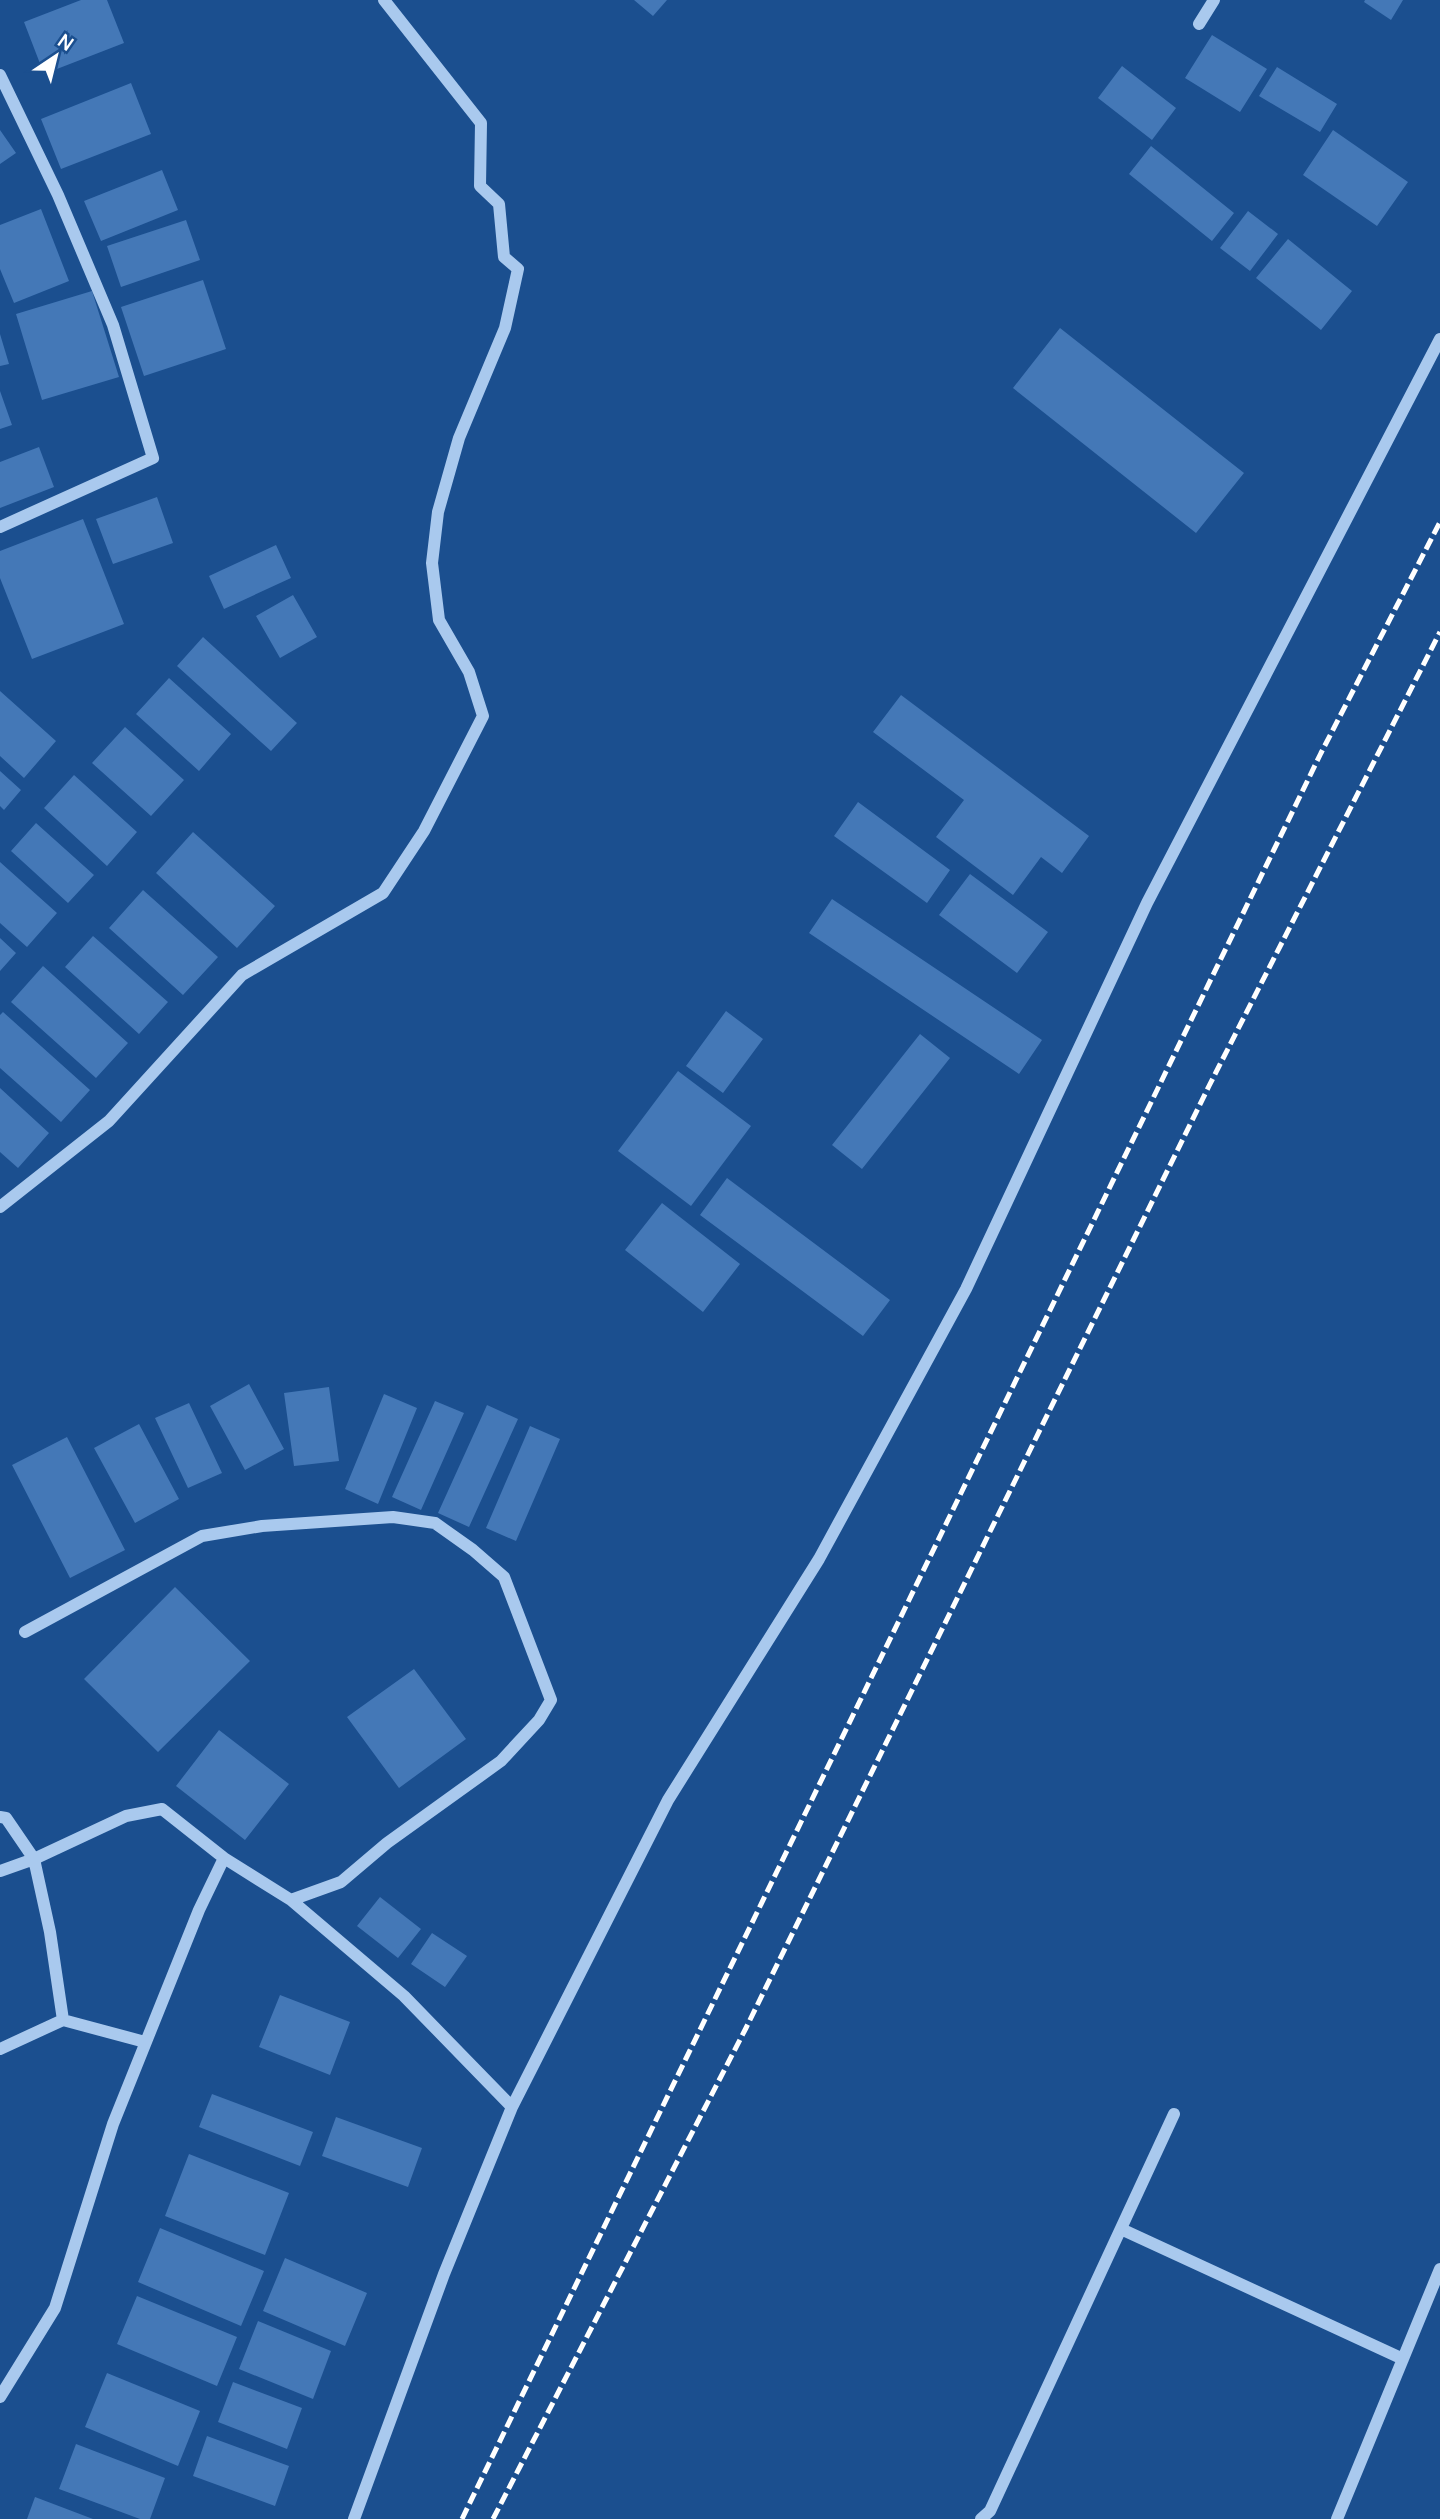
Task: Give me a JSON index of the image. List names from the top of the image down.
{
  "north": "top right"
}
